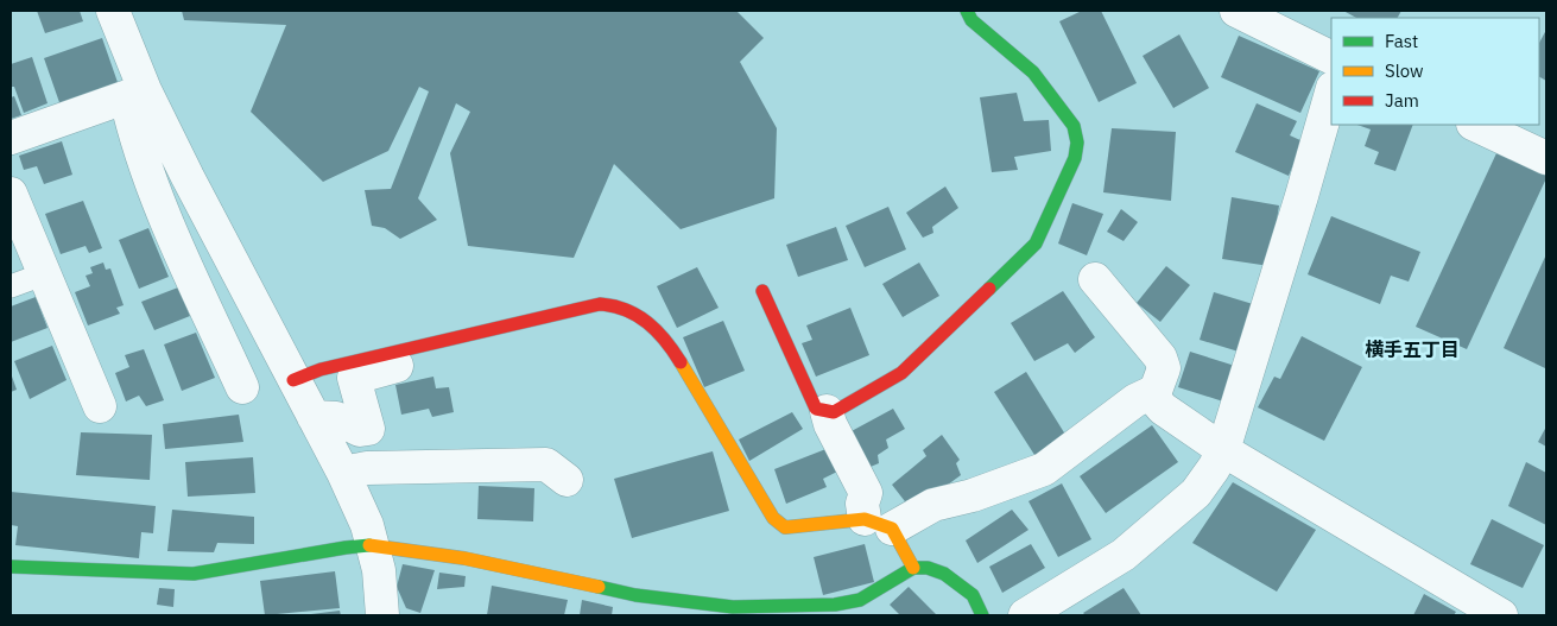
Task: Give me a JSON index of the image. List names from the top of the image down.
{
  "districts": ["横手五丁目"],
  "legend": ["Fast", "Slow", "Jam"]
}
